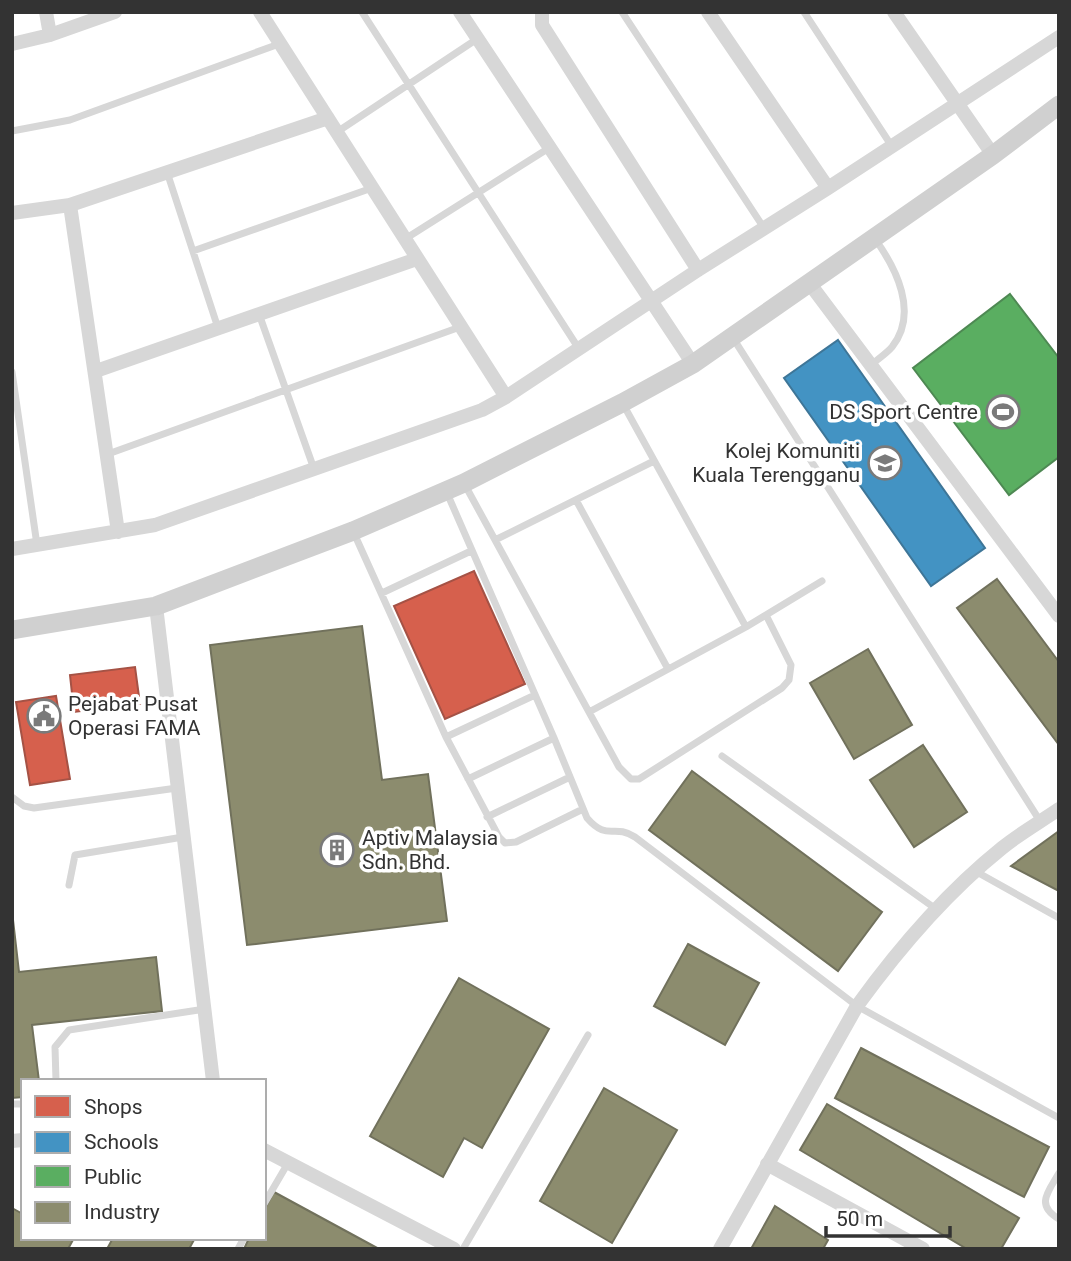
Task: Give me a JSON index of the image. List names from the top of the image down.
{
  "places": {
    "sports": ["DS Sport Centre"],
    "school or university": ["Kolej Komuniti Kuala Terengganu"],
    "public building": ["Pejabat Pusat Operasi FAMA"],
    "building": ["Aptiv Malaysia Sdn. Bhd."]
  },
  "legend": [
    "Shops",
    "Schools",
    "Public",
    "Industry"
  ],
  "scale_bar": "50 m"
}
